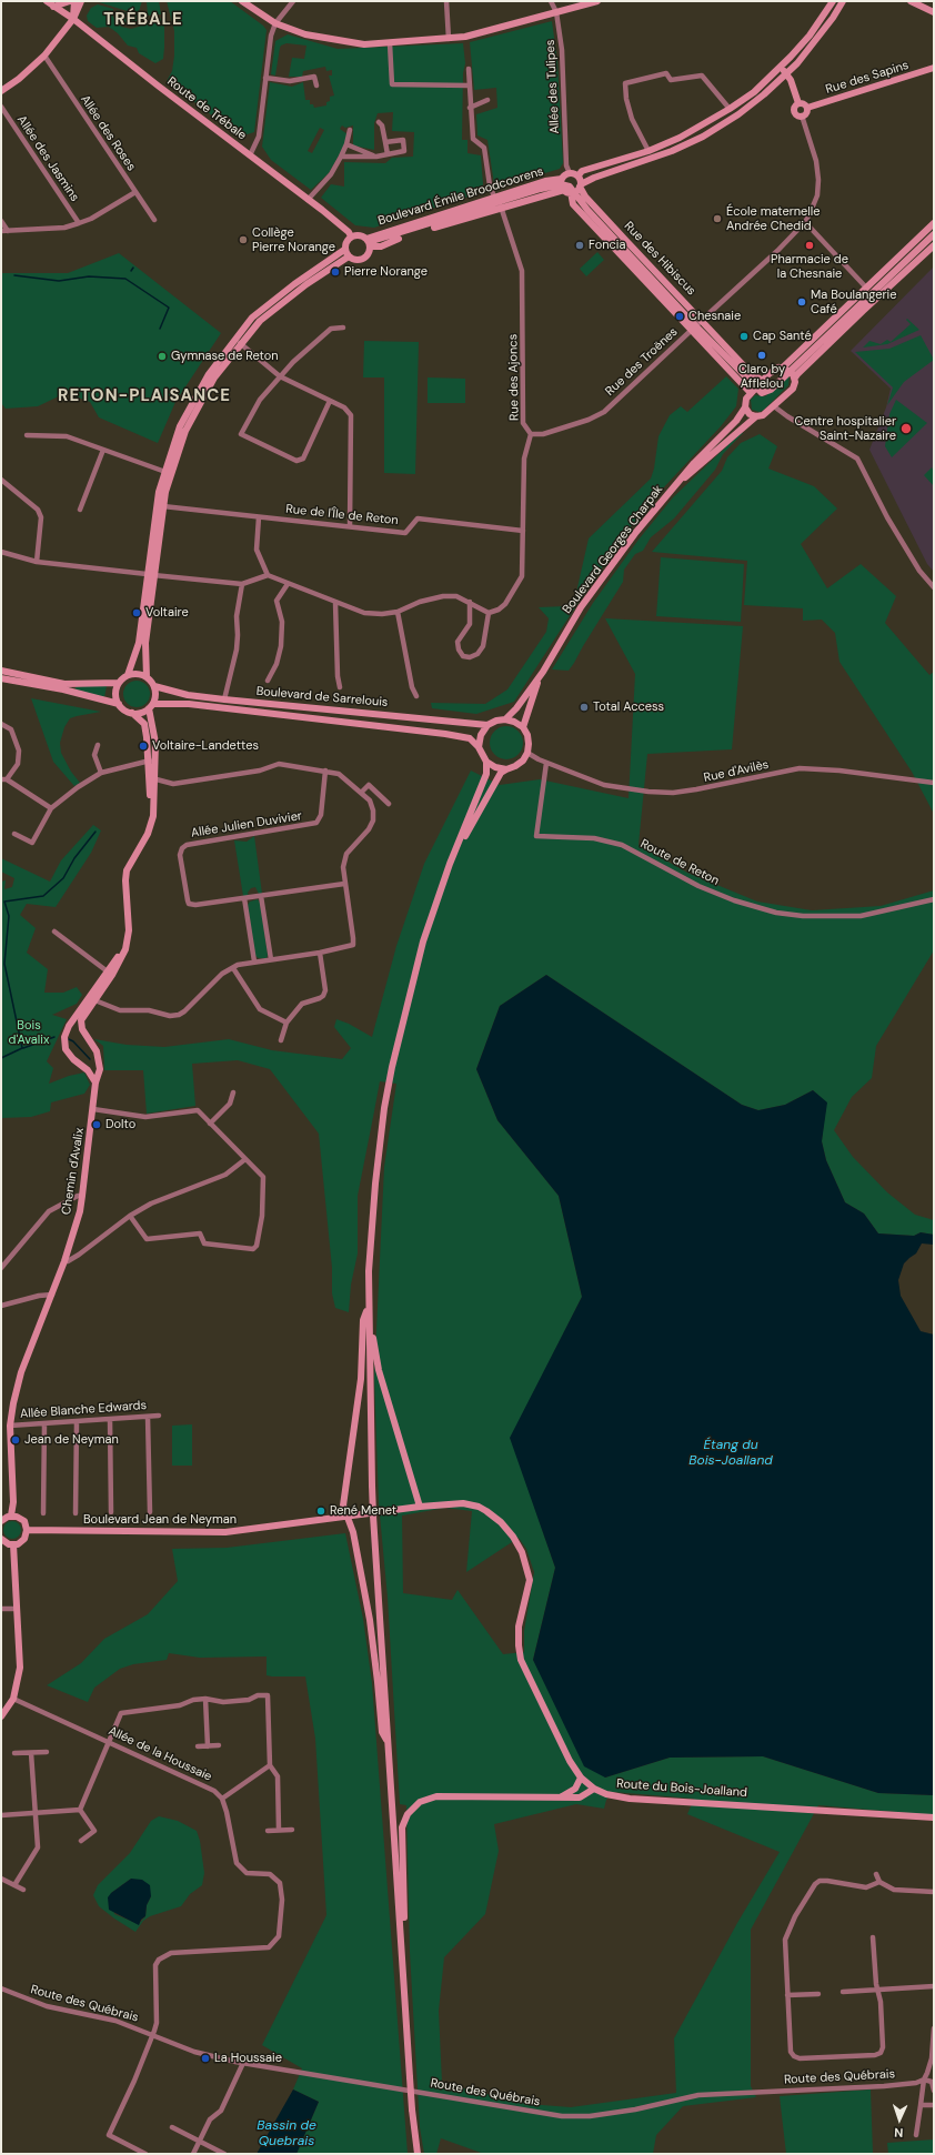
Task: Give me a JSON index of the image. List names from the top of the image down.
{
  "streets": {
    "street": [
      "Rue des Sapins",
      "Allée des Tulipes",
      "Route de Trébale",
      "Allée des Roses",
      "Allée des Jasmins",
      "Boulevard Émile Broodcoorens",
      "Rue des Hibiscus",
      "Rue des Troënes",
      "Rue des Ajoncs",
      "Rue de l'Île de Reton",
      "Boulevard Georges Charpak",
      "Boulevard de Sarrelouis",
      "Rue d'Avilès",
      "Allée Julien Duvivier",
      "Route de Reton",
      "Chemin d'Avalix",
      "Allée Blanche Edwards",
      "Boulevard Jean de Neyman",
      "Allée de la Houssaie",
      "Route du Bois-Joalland",
      "Route des Québrais"
    ]
  },
  "crossings": [
    ["Rue des Sapins", "Rue des Troënes"],
    ["Route de Trébale", "Boulevard Émile Broodcoorens"],
    ["Boulevard Émile Broodcoorens", "Rue des Hibiscus"],
    ["Boulevard Émile Broodcoorens", "Rue des Ajoncs"],
    ["Rue des Hibiscus", "Rue des Troënes"],
    ["Rue des Hibiscus", "Boulevard Georges Charpak"],
    ["Rue des Troënes", "Rue des Ajoncs"],
    ["Rue des Ajoncs", "Rue de l'Île de Reton"],
    ["Boulevard de Sarrelouis", "Chemin d'Avalix"],
    ["Rue d'Avilès", "Route de Reton"],
    ["Chemin d'Avalix", "Allée Blanche Edwards"],
    ["Boulevard Jean de Neyman", "Route du Bois-Joalland"]
  ],
  "districts": ["TRÉBALE", "RETON-PLAISANCE"],
  "water": ["Étang du Bois-Joalland", "Bassin de Quebrais"],
  "parks": ["Bois d'Avalix"],
  "places": [
    "École maternelle Andrée Chedid",
    "Collège Pierre Norange",
    "Foncia",
    "Pharmacie de la Chesnaie",
    "Pierre Norange",
    "Ma Boulangerie Café",
    "Chesnaie",
    "Cap Santé",
    "Claro by Afflelou",
    "Gymnase de Reton",
    "Centre hospitalier Saint-Nazaire",
    "Voltaire",
    "Total Access",
    "Voltaire-Landettes",
    "Dolto",
    "Jean de Neyman",
    "René Menet",
    "La Houssaie"
  ],
  "north": "bottom"
}
